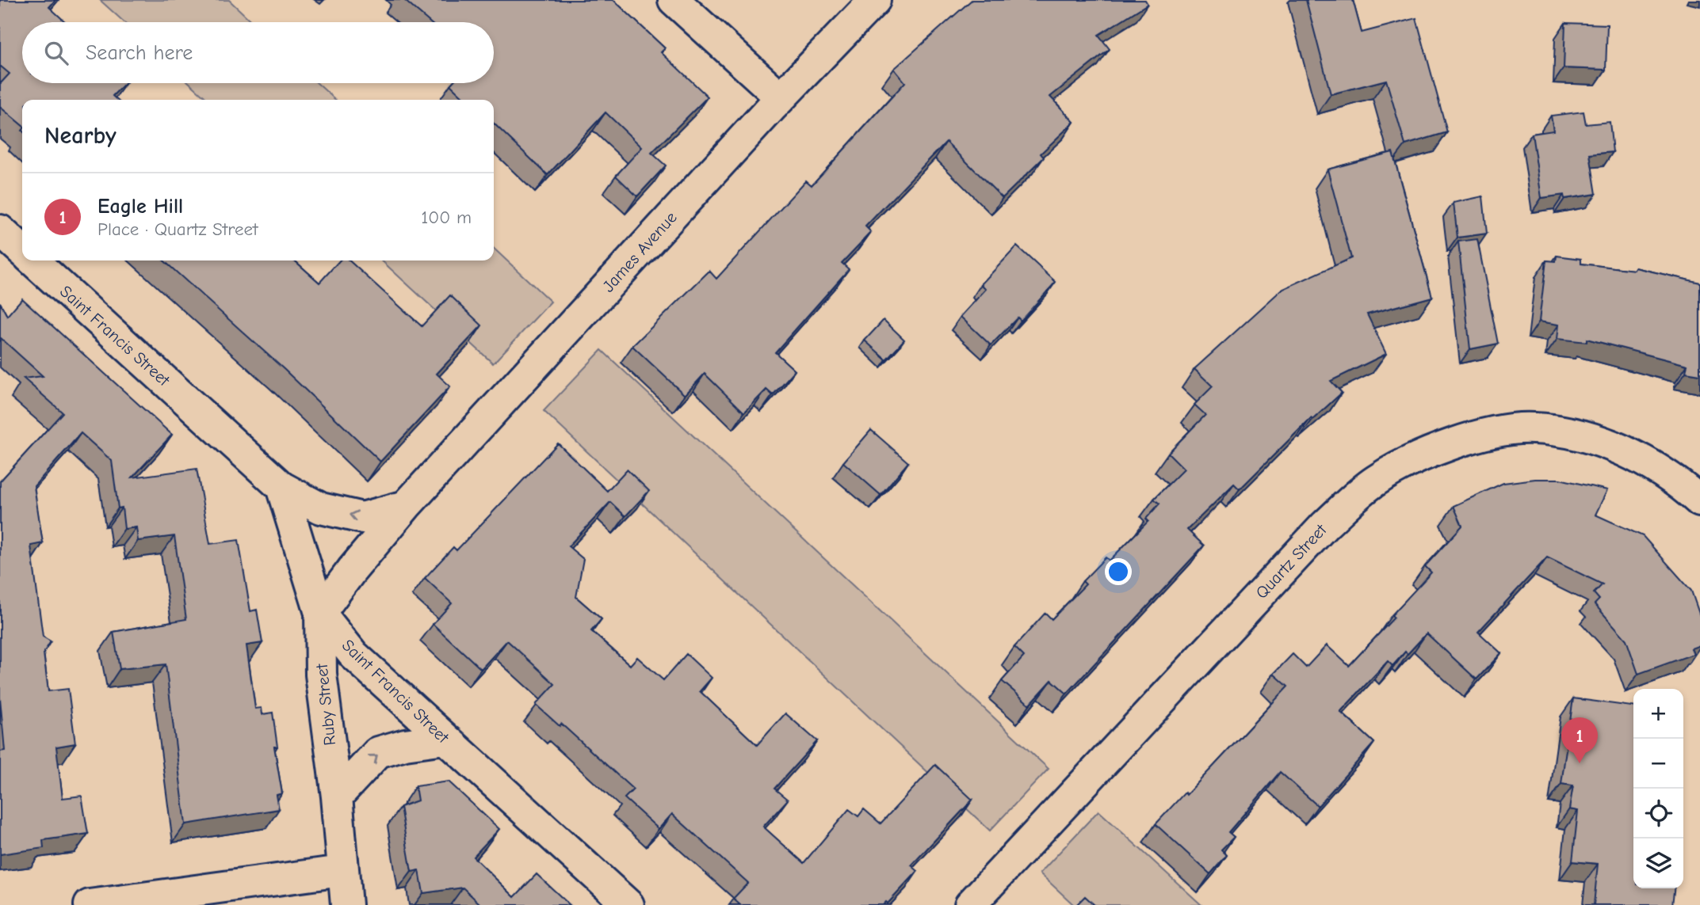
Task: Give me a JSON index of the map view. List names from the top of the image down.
{
  "streets": {
    "street": [
      "James Avenue",
      "Saint Francis Street",
      "Quartz Street",
      "Ruby Street"
    ]
  },
  "crossings": [
    ["James Avenue", "Saint Francis Street"],
    ["James Avenue", "Ruby Street"],
    ["Saint Francis Street", "Ruby Street"]
  ],
  "page": {
    "search": "Search here",
    "heading": "Nearby",
    "list": [
      {
        "mark": "1",
        "name": "Eagle Hill",
        "note": "Place · Quartz Street",
        "value": "100 m"
      }
    ],
    "map_buttons": ["+", "−"],
    "pins": "1"
  }
}
